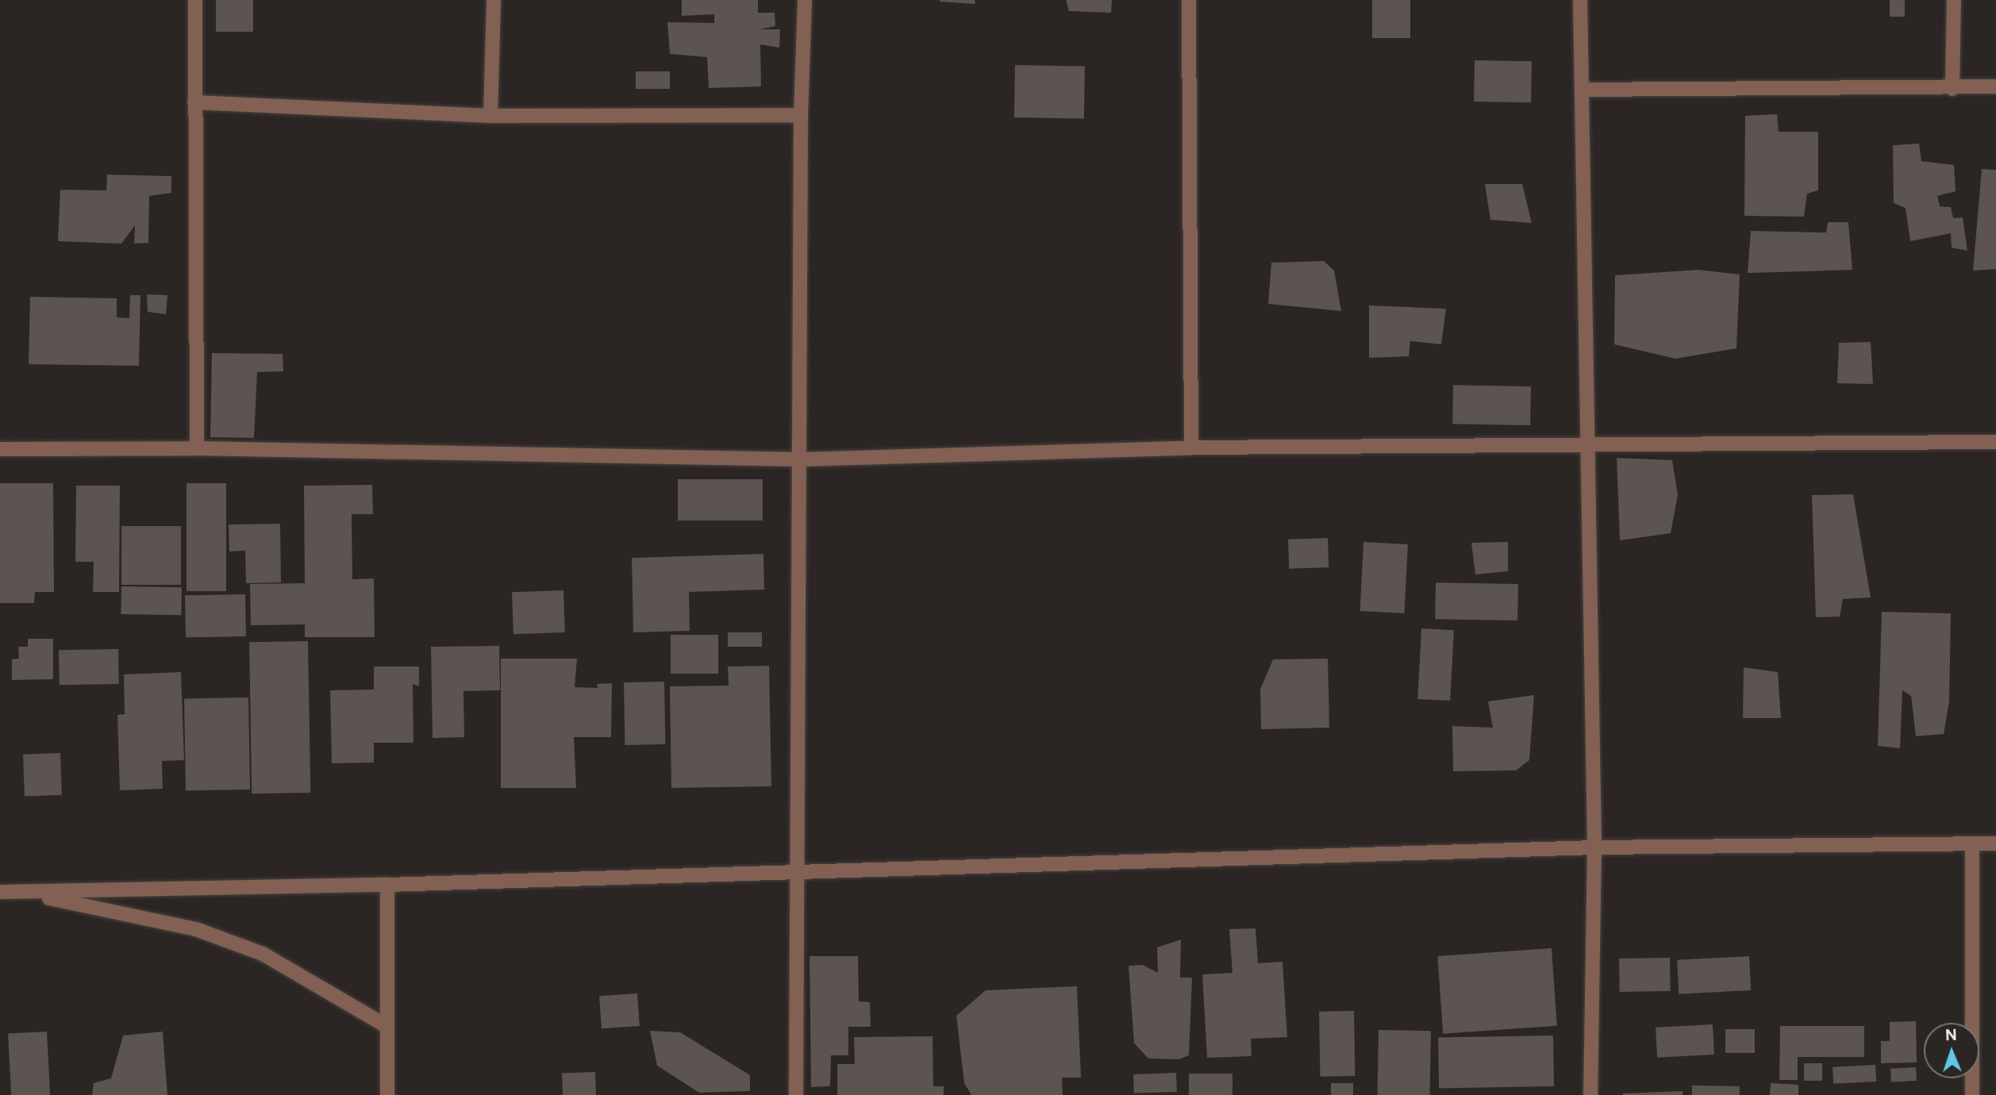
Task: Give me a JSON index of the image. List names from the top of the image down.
{
  "north": "top"
}
